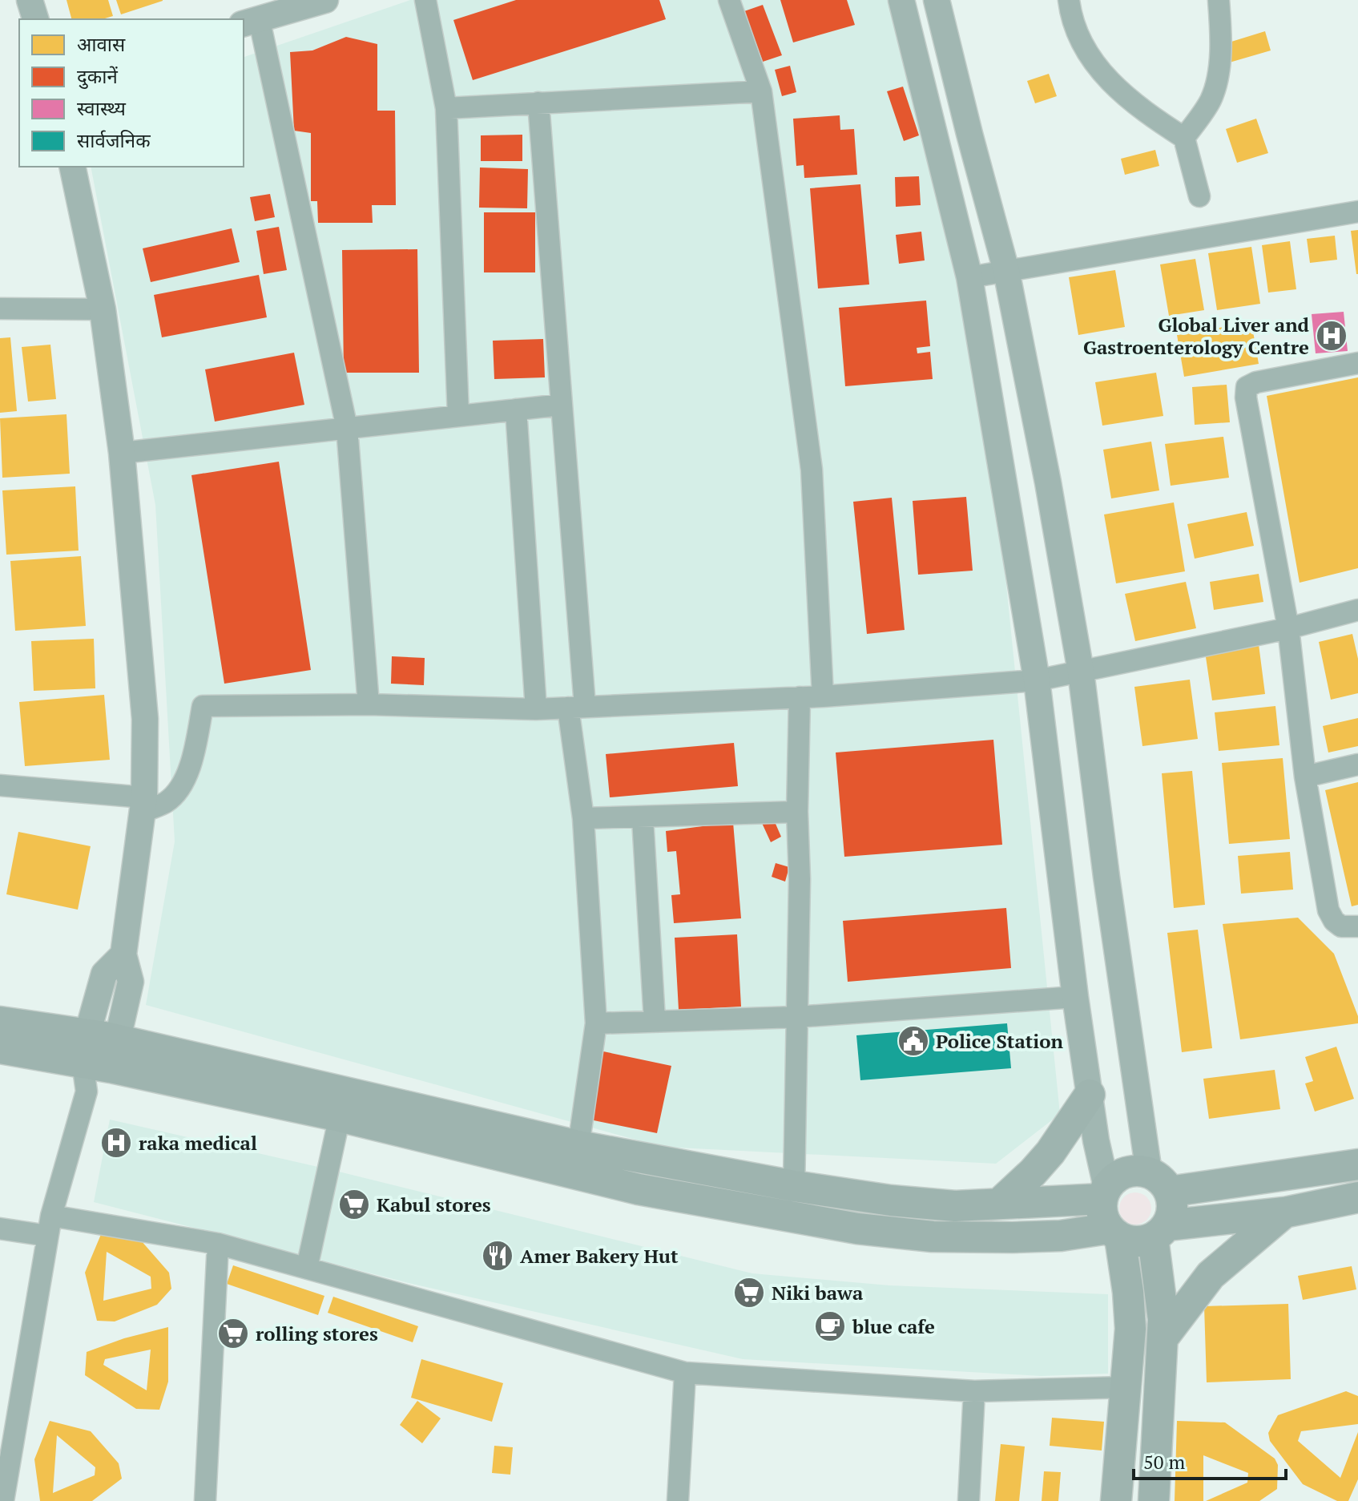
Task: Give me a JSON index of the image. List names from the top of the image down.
{
  "places": {
    "hospital": ["Global Liver and Gastroenterology Centre", "raka medical"],
    "public building": ["Police Station"],
    "supermarket": ["Kabul stores", "Niki bawa", "rolling stores"],
    "restaurant": ["Amer Bakery Hut"],
    "cafe": ["blue cafe"]
  },
  "legend": [
    "आवास",
    "दुकानें",
    "स्वास्थ्य",
    "सार्वजनिक"
  ],
  "scale_bar": "50 m"
}
